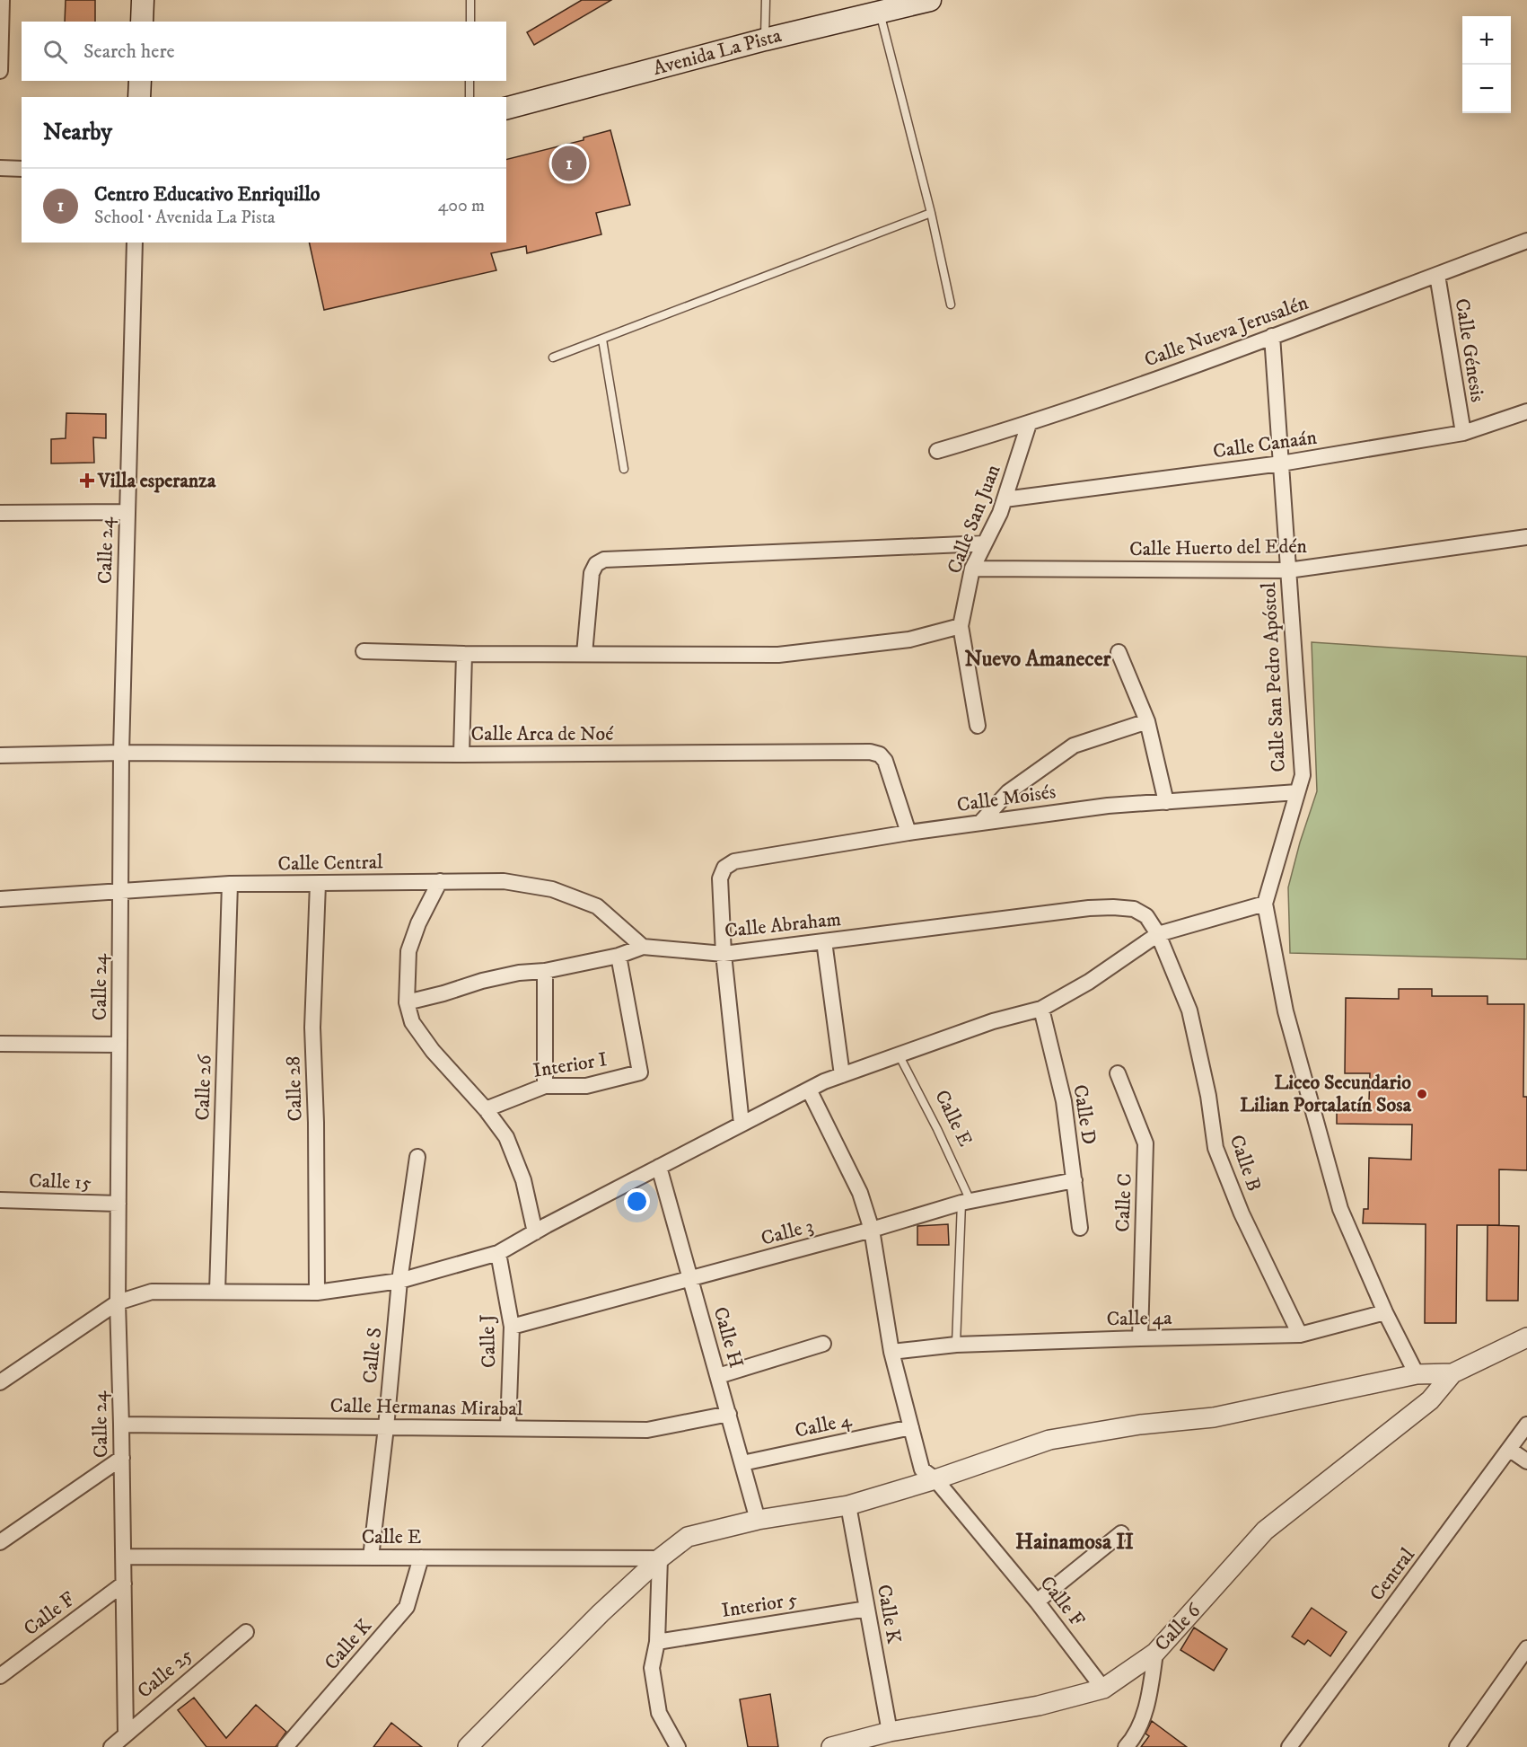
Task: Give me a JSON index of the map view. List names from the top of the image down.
{
  "streets": {
    "main road": ["Avenida La Pista"],
    "street": [
      "Calle Nueva Jerusalén",
      "Calle Génesis",
      "Calle Canaán",
      "Calle San Juan",
      "Calle Huerto del Edén",
      "Calle 24",
      "Calle San Pedro Apóstol",
      "Calle Arca de Noé",
      "Calle Moisés",
      "Calle Central",
      "Calle Abraham",
      "Interior I",
      "Calle 26",
      "Calle 28",
      "Calle D",
      "Calle E",
      "Calle B",
      "Calle 15",
      "Calle C",
      "Calle 3",
      "Calle 4a",
      "Calle H",
      "Calle J",
      "Calle S",
      "Calle Hermanas Mirabal",
      "Calle 4",
      "Central",
      "Calle F",
      "Interior 5",
      "Calle K",
      "Calle 6",
      "Calle 25"
    ]
  },
  "crossings": [
    ["Calle Nueva Jerusalén", "Calle Génesis"],
    ["Calle Nueva Jerusalén", "Calle San Juan"],
    ["Calle Nueva Jerusalén", "Calle San Pedro Apóstol"],
    ["Calle Génesis", "Calle Canaán"],
    ["Calle Canaán", "Calle San Juan"],
    ["Calle Canaán", "Calle San Pedro Apóstol"],
    ["Calle San Juan", "Calle Huerto del Edén"],
    ["Calle Huerto del Edén", "Calle San Pedro Apóstol"],
    ["Calle 24", "Calle Arca de Noé"],
    ["Calle 24", "Calle Central"],
    ["Calle 24", "Calle E"],
    ["Calle 24", "Calle 15"],
    ["Calle 24", "Calle Hermanas Mirabal"],
    ["Calle 24", "Calle F"],
    ["Calle 24", "Calle 25"],
    ["Calle San Pedro Apóstol", "Calle Moisés"],
    ["Calle San Pedro Apóstol", "Calle 4a"],
    ["Calle Arca de Noé", "Calle Moisés"],
    ["Calle Moisés", "Calle Abraham"],
    ["Calle Central", "Calle Abraham"],
    ["Calle Central", "Calle 26"],
    ["Calle Central", "Calle 28"],
    ["Calle Abraham", "Interior I"],
    ["Calle Abraham", "Calle B"],
    ["Calle D", "Calle 3"],
    ["Calle E", "Calle 3"],
    ["Calle E", "Calle 4a"],
    ["Calle E", "Calle S"],
    ["Calle E", "Calle K"],
    ["Calle B", "Calle 4a"],
    ["Calle C", "Calle 4a"],
    ["Calle 3", "Calle H"],
    ["Calle 3", "Calle J"],
    ["Calle H", "Calle Hermanas Mirabal"],
    ["Calle H", "Calle 4"],
    ["Calle J", "Calle Hermanas Mirabal"],
    ["Calle S", "Calle Hermanas Mirabal"],
    ["Calle F", "Calle 6"],
    ["Interior 5", "Calle K"],
    ["Calle K", "Calle 6"]
  ],
  "districts": ["Nuevo Amanecer", "Hainamosa II"],
  "places": {
    "health": ["Villa esperanza"],
    "other": ["Liceo Secundario Lilian Portalatín Sosa"]
  },
  "page": {
    "map_buttons": ["+", "−"],
    "search": "Search here",
    "heading": "Nearby",
    "pins": "1",
    "list": [
      {
        "mark": "1",
        "name": "Centro Educativo Enriquillo",
        "note": "School · Avenida La Pista",
        "value": "400 m"
      }
    ]
  }
}
